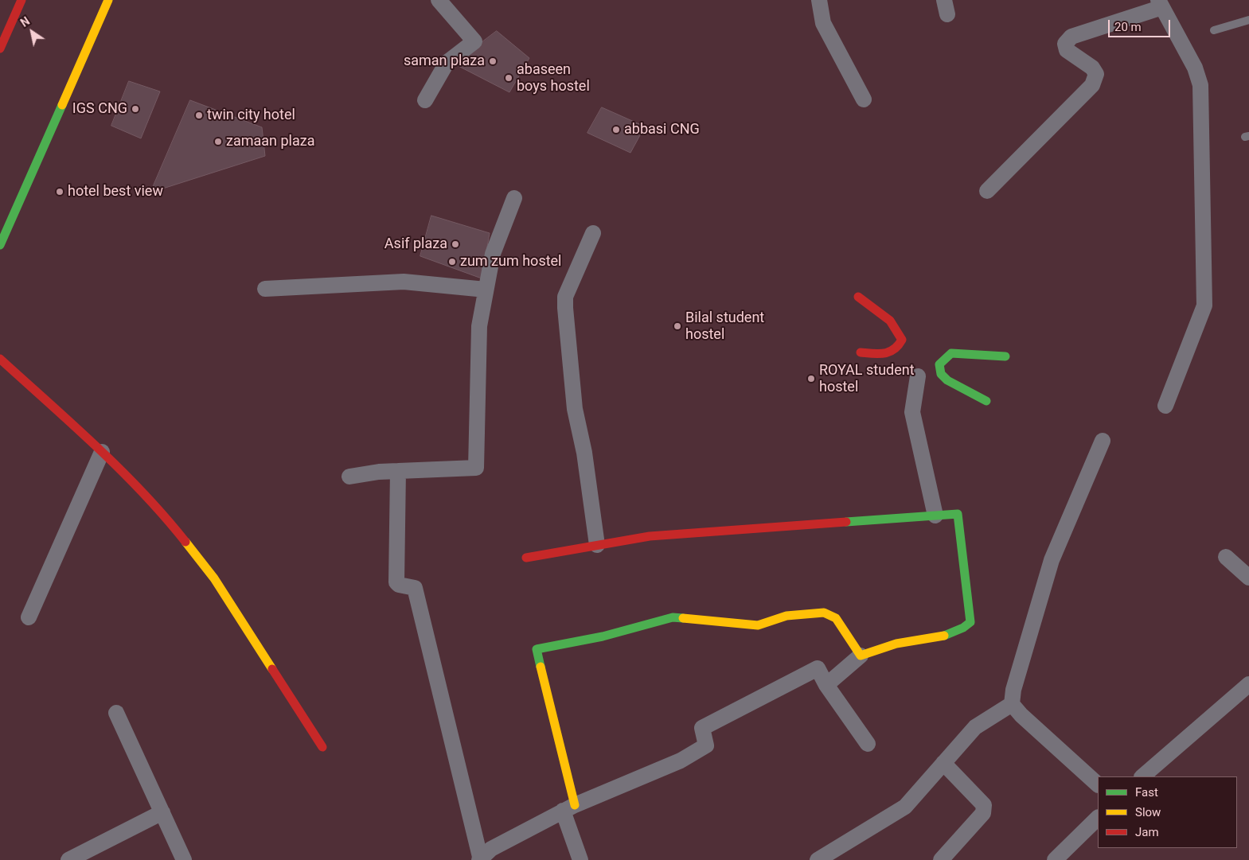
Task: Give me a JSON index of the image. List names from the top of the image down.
{
  "places": [
    "saman plaza",
    "abaseen boys hostel",
    "IGS CNG",
    "twin city hotel",
    "abbasi CNG",
    "zamaan plaza",
    "hotel best view",
    "Asif plaza",
    "zum zum hostel",
    "Bilal student hostel",
    "ROYAL student hostel"
  ],
  "legend": ["Fast", "Slow", "Jam"],
  "scale_bar": "20 m",
  "north": "top left"
}
